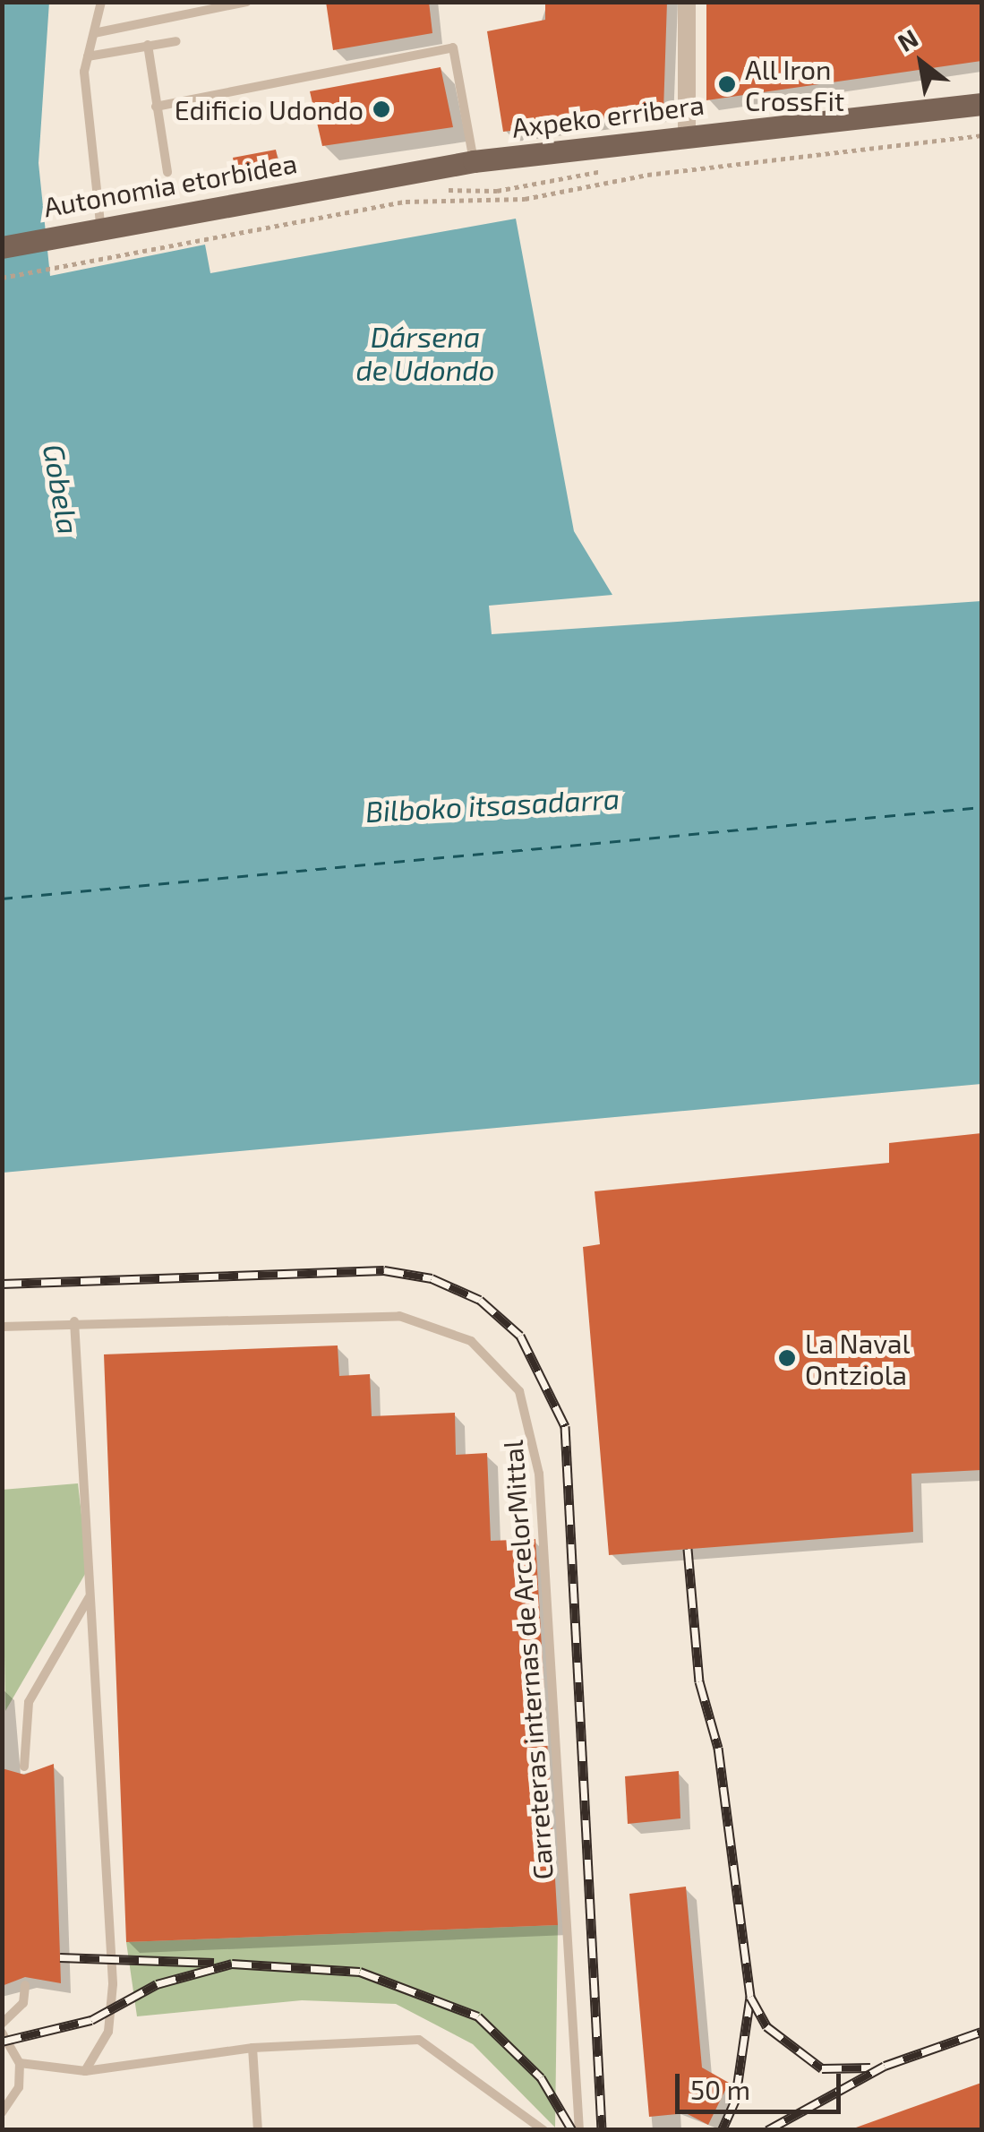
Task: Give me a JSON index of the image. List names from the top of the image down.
{
  "streets": {
    "main road": ["Axpeko erribera", "Autonomia etorbidea"],
    "lane": ["Carreteras internas de ArcelorMittal"]
  },
  "crossings": [
    ["Axpeko erribera", "Autonomia etorbidea"]
  ],
  "water": ["Dársena de Udondo", "Gobela", "Bilboko itsasadarra"],
  "places": ["All Iron CrossFit", "Edificio Udondo", "La Naval Ontziola"],
  "scale_bar": "50 m",
  "north": "top left"
}
